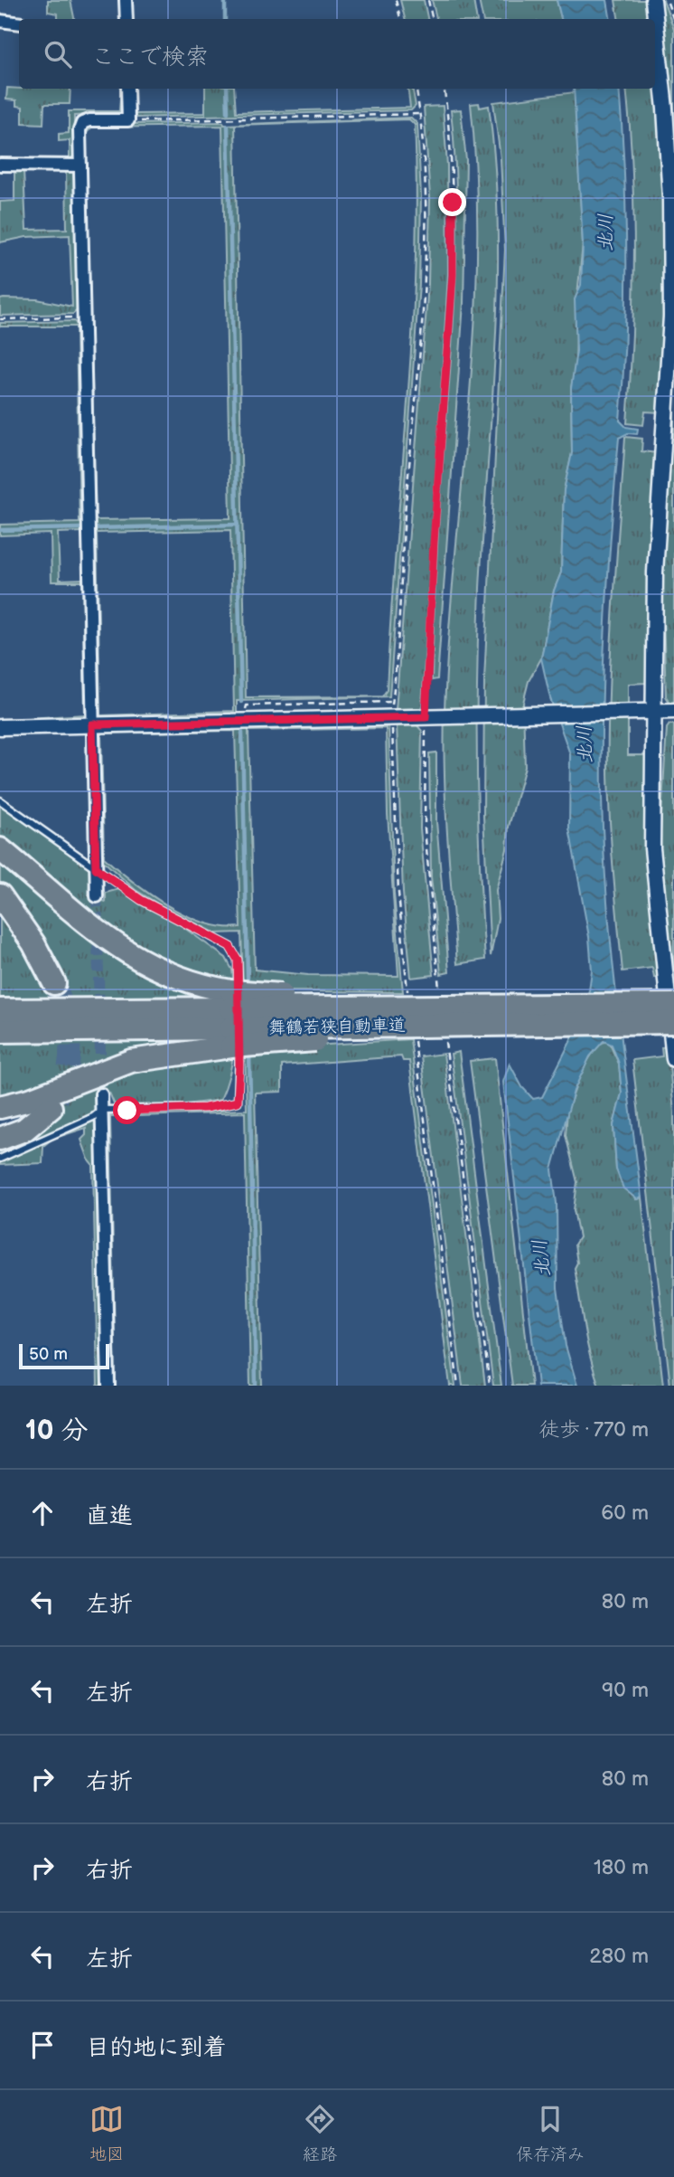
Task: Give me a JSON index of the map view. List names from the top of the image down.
{
  "water": ["北川"],
  "scale_bar": "50 m",
  "page": {
    "search": "ここで検索",
    "scale": "50 m",
    "heading": ["10 分", "徒歩 · 770 m"],
    "list": [
      ["直進", "60 m"],
      ["左折", "80 m"],
      ["左折", "90 m"],
      ["右折", "80 m"],
      ["右折", "180 m"],
      ["左折", "280 m"],
      "目的地に到着"
    ],
    "nav": ["地図", "経路", "保存済み"]
  }
}
